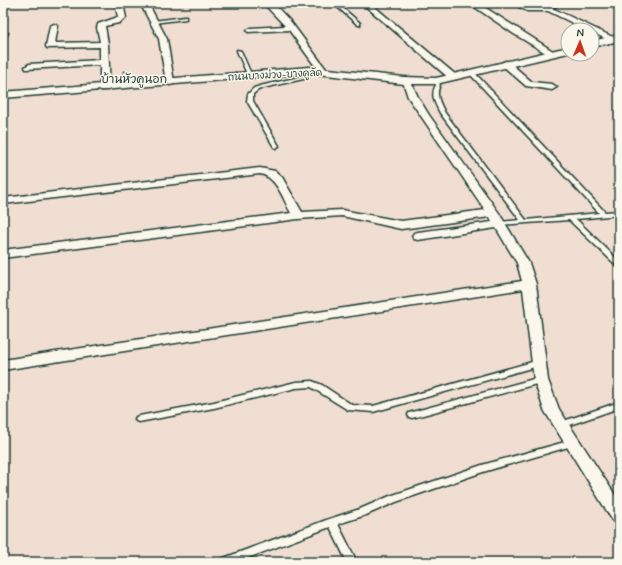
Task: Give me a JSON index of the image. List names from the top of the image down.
{
  "streets": {
    "street": ["ถนนบางม่วง-บางคูลัด"]
  },
  "districts": ["บ้านหัวคูนอก"],
  "north": "top"
}
